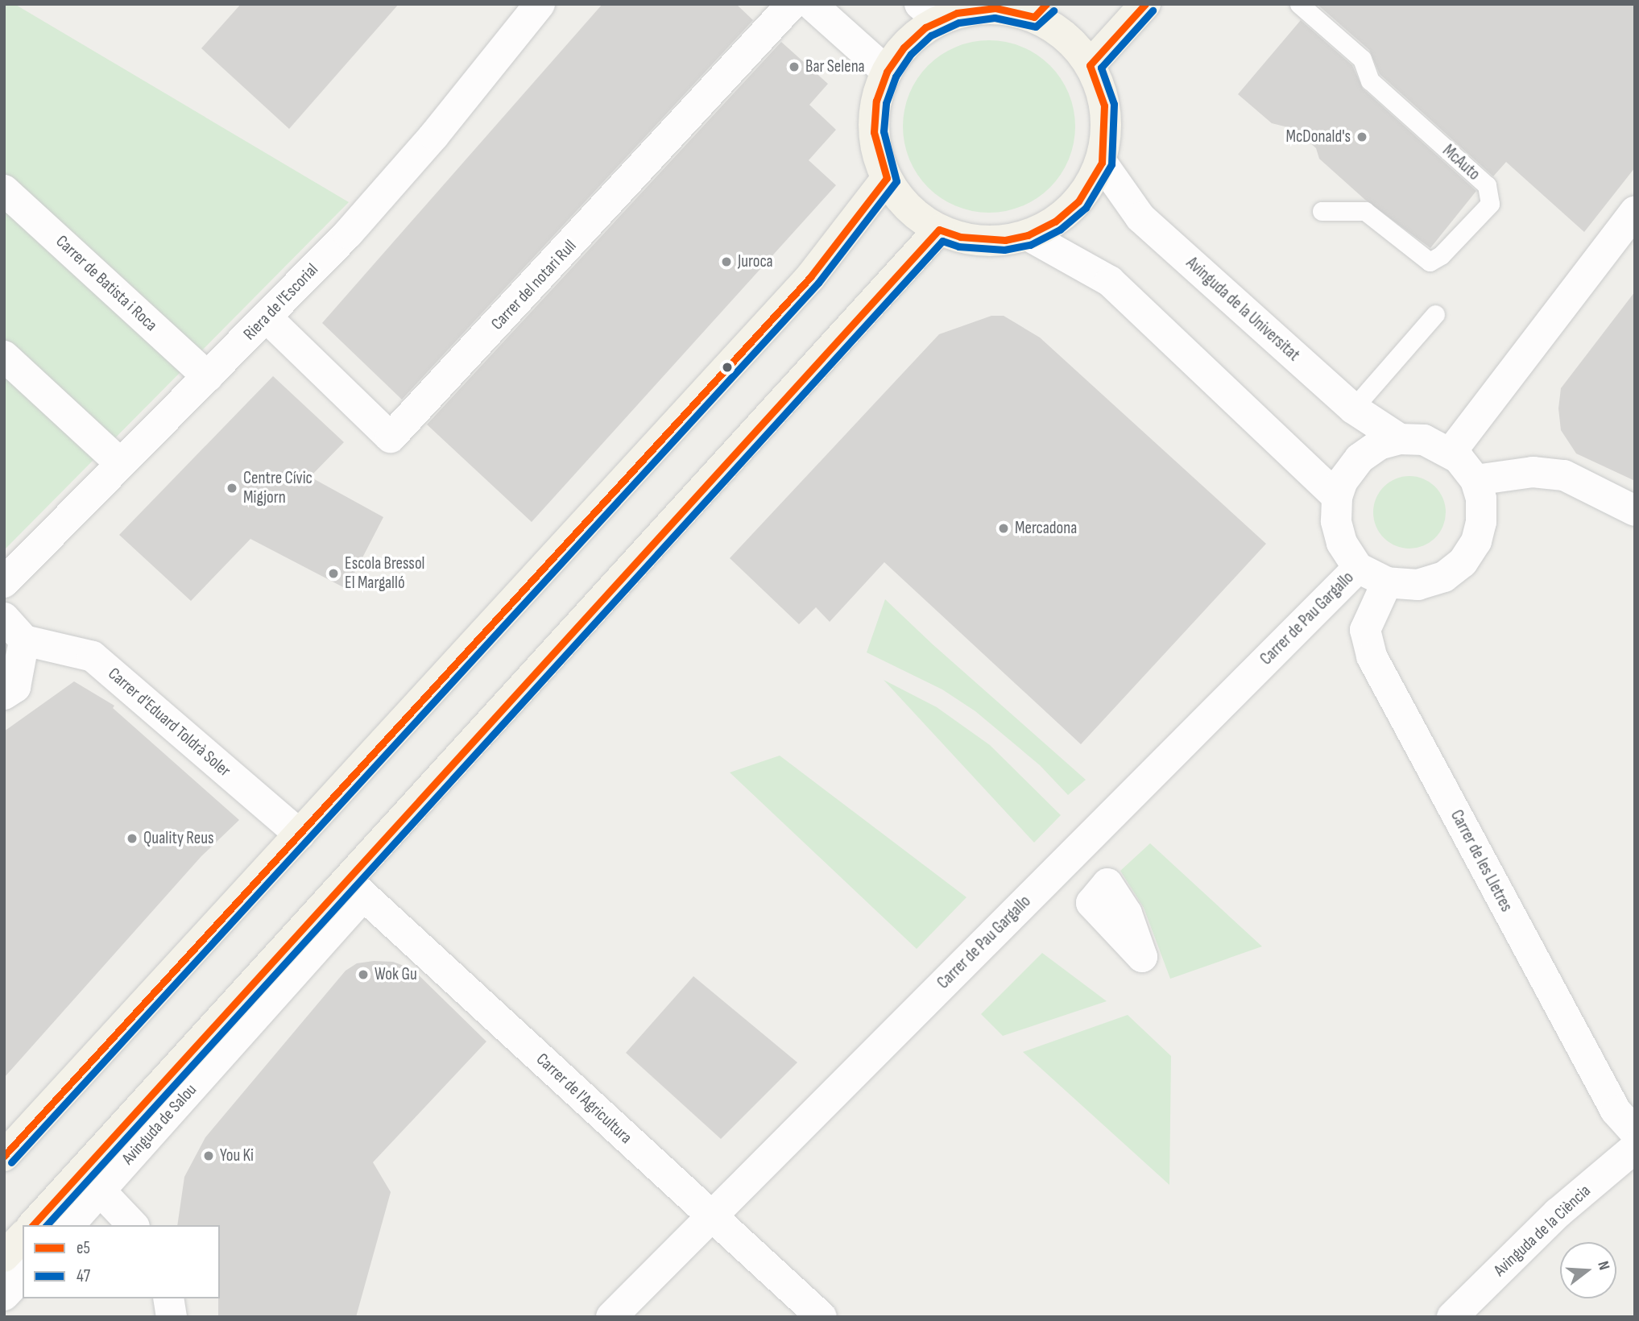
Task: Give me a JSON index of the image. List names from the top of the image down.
{
  "streets": {
    "street": [
      "Carrer de Batista i Roca",
      "Carrer del notari Rull",
      "Riera de l'Escorial",
      "Avinguda de la Universitat",
      "Carrer de Pau Gargallo",
      "Carrer d'Eduard Toldrà Soler",
      "Carrer de les Lletres",
      "Carrer de l'Agricultura",
      "Avinguda de Salou",
      "Avinguda de la Ciència"
    ],
    "lane": ["McAuto"]
  },
  "crossings": [
    ["Carrer de Batista i Roca", "Riera de l'Escorial"],
    ["Carrer del notari Rull", "Riera de l'Escorial"],
    ["Avinguda de la Universitat", "Carrer de Pau Gargallo"],
    ["Avinguda de la Universitat", "Carrer de les Lletres"],
    ["Carrer de Pau Gargallo", "Carrer de les Lletres"],
    ["Carrer de Pau Gargallo", "Carrer de l'Agricultura"],
    ["Carrer de l'Agricultura", "Avinguda de Salou"]
  ],
  "places": [
    "Bar Selena",
    "McDonald's",
    "Juroca",
    "Centre Cívic Migjorn",
    "Mercadona",
    "Escola Bressol El Margalló",
    "Quality Reus",
    "Wok Gu",
    "You Ki"
  ],
  "lines": ["transit line e5", "transit line 47"],
  "legend": ["e5", "47"],
  "north": "right"
}
